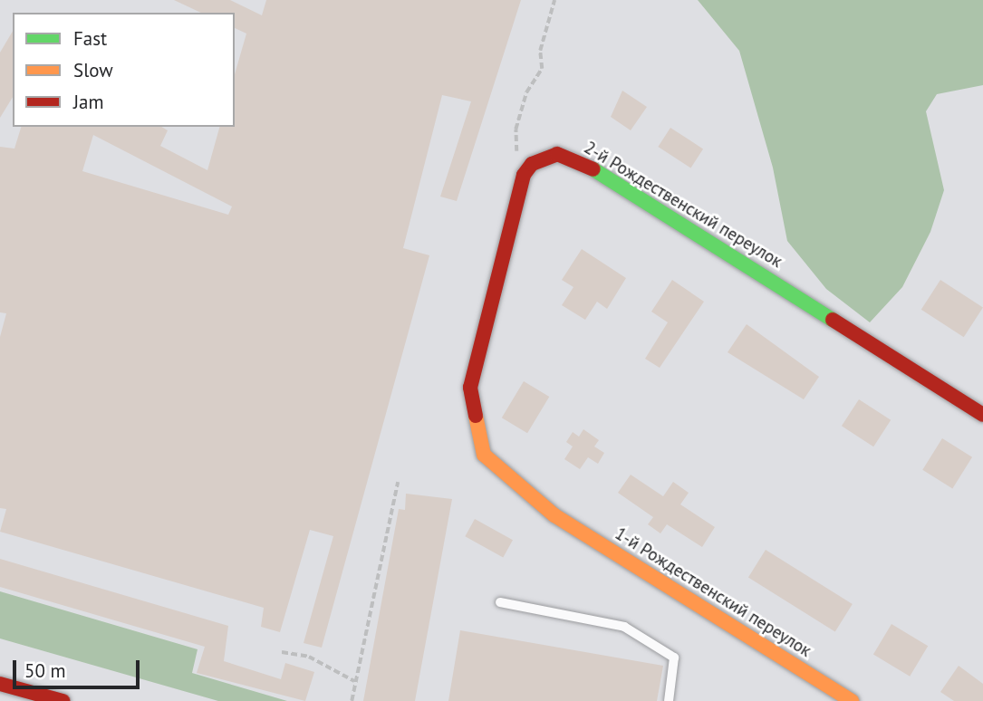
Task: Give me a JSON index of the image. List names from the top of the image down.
{
  "streets": {
    "street": ["2-й Рождественский переулок", "1-й Рождественский переулок"]
  },
  "crossings": [
    ["2-й Рождественский переулок", "1-й Рождественский переулок"]
  ],
  "legend": ["Fast", "Slow", "Jam"],
  "scale_bar": "50 m"
}
